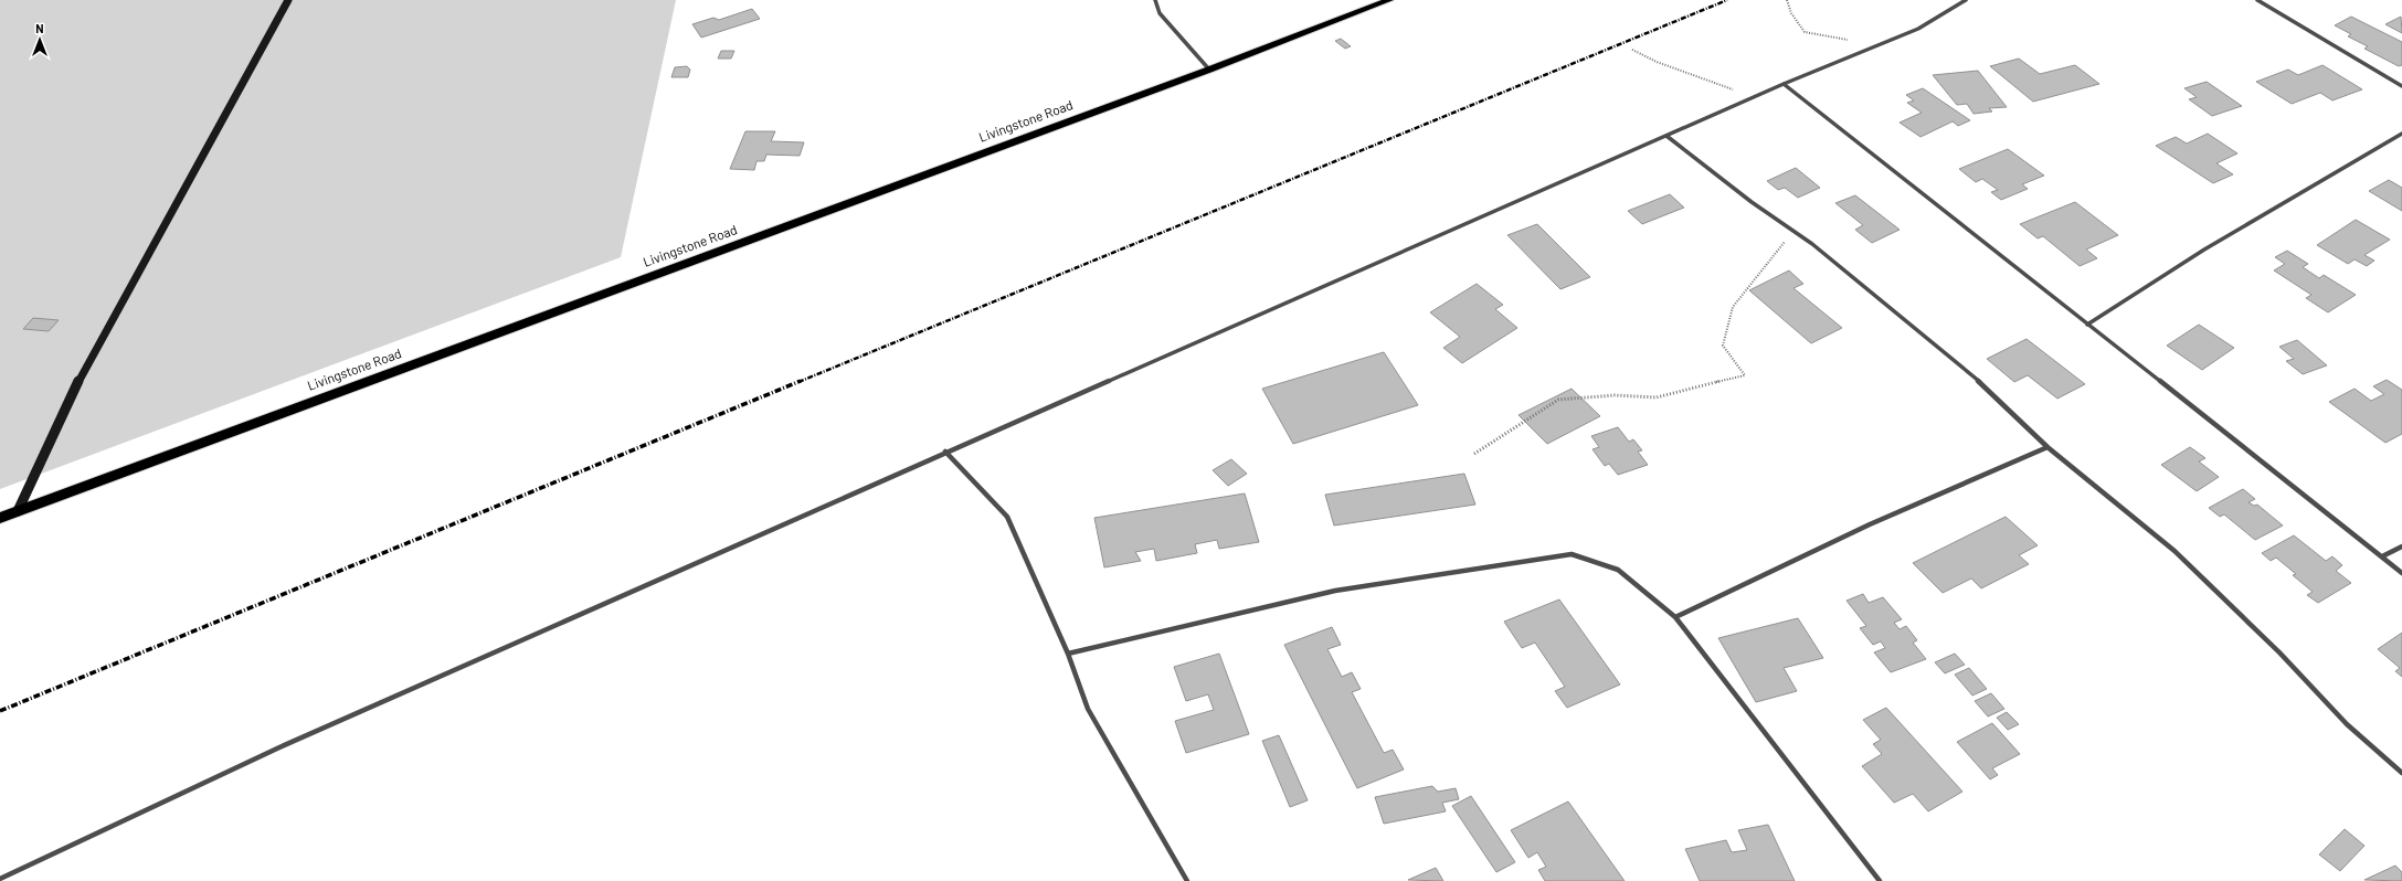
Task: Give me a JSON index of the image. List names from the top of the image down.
{
  "streets": {
    "highway": ["Livingstone Road"]
  },
  "north": "top"
}
